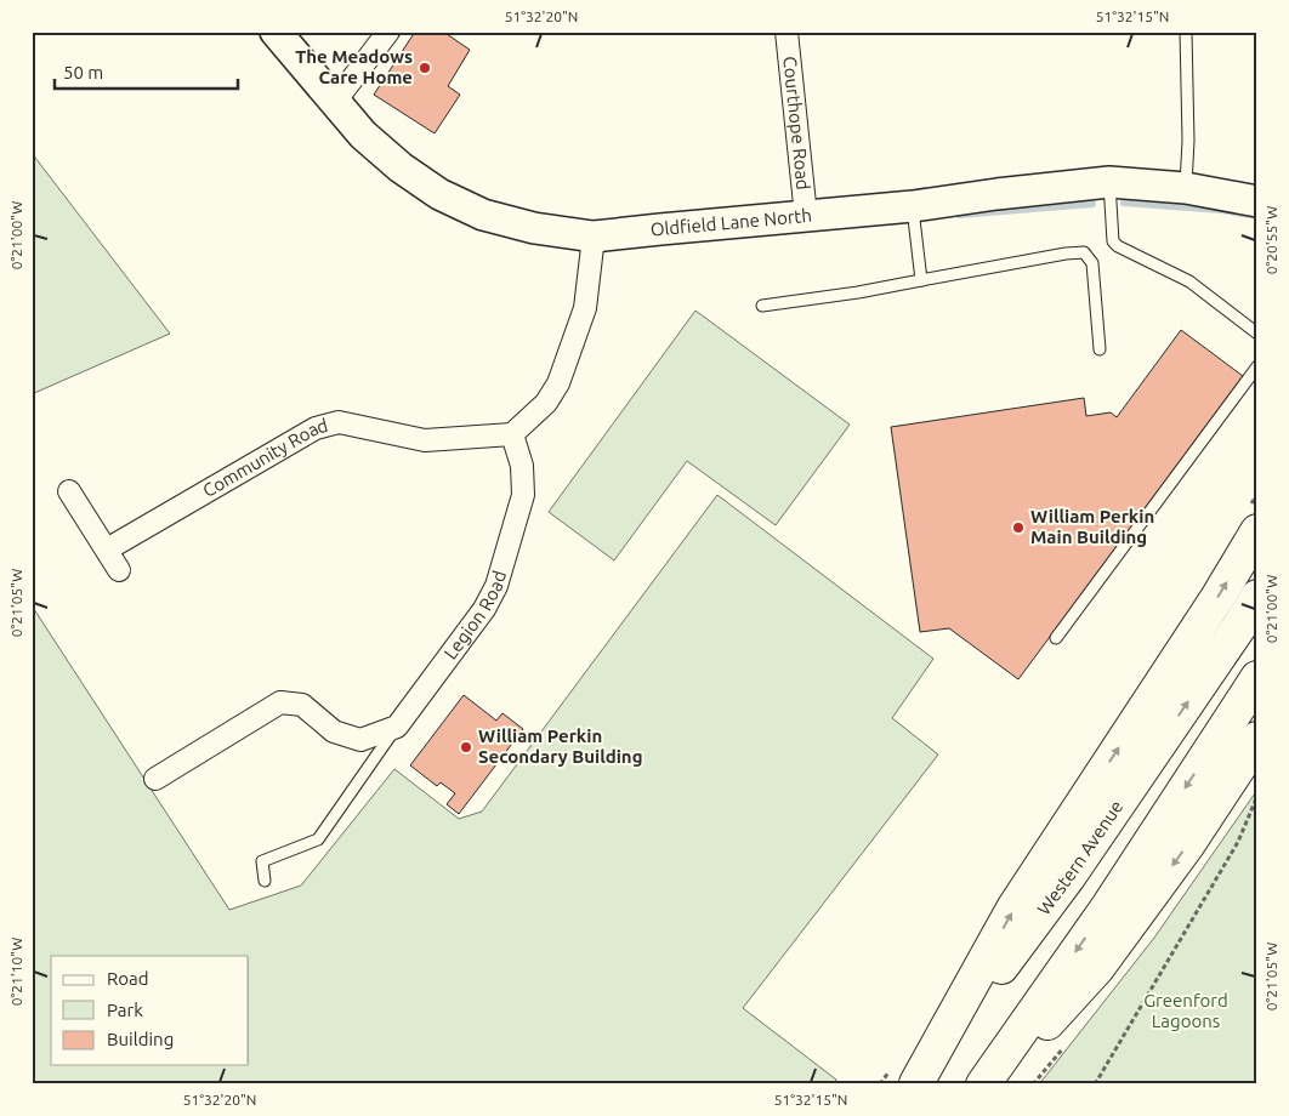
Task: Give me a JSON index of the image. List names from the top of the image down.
{
  "streets": {
    "highway": ["Western Avenue"],
    "street": [
      "Courthope Road",
      "Oldfield Lane North",
      "Community Road",
      "Legion Road"
    ]
  },
  "crossings": [
    ["Courthope Road", "Oldfield Lane North"],
    ["Community Road", "Legion Road"]
  ],
  "parks": ["Greenford Lagoons"],
  "places": ["The Meadows Care Home", "William Perkin Main Building", "William Perkin Secondary Building"],
  "legend": ["Road", "Park", "Building"],
  "scale_bar": "50 m",
  "coordinates": [
    "51°32'20\"N",
    "51°32'15\"N",
    "0°21'00\"W",
    "0°20'55\"W",
    "0°21'05\"W",
    "0°21'10\"W"
  ]
}
